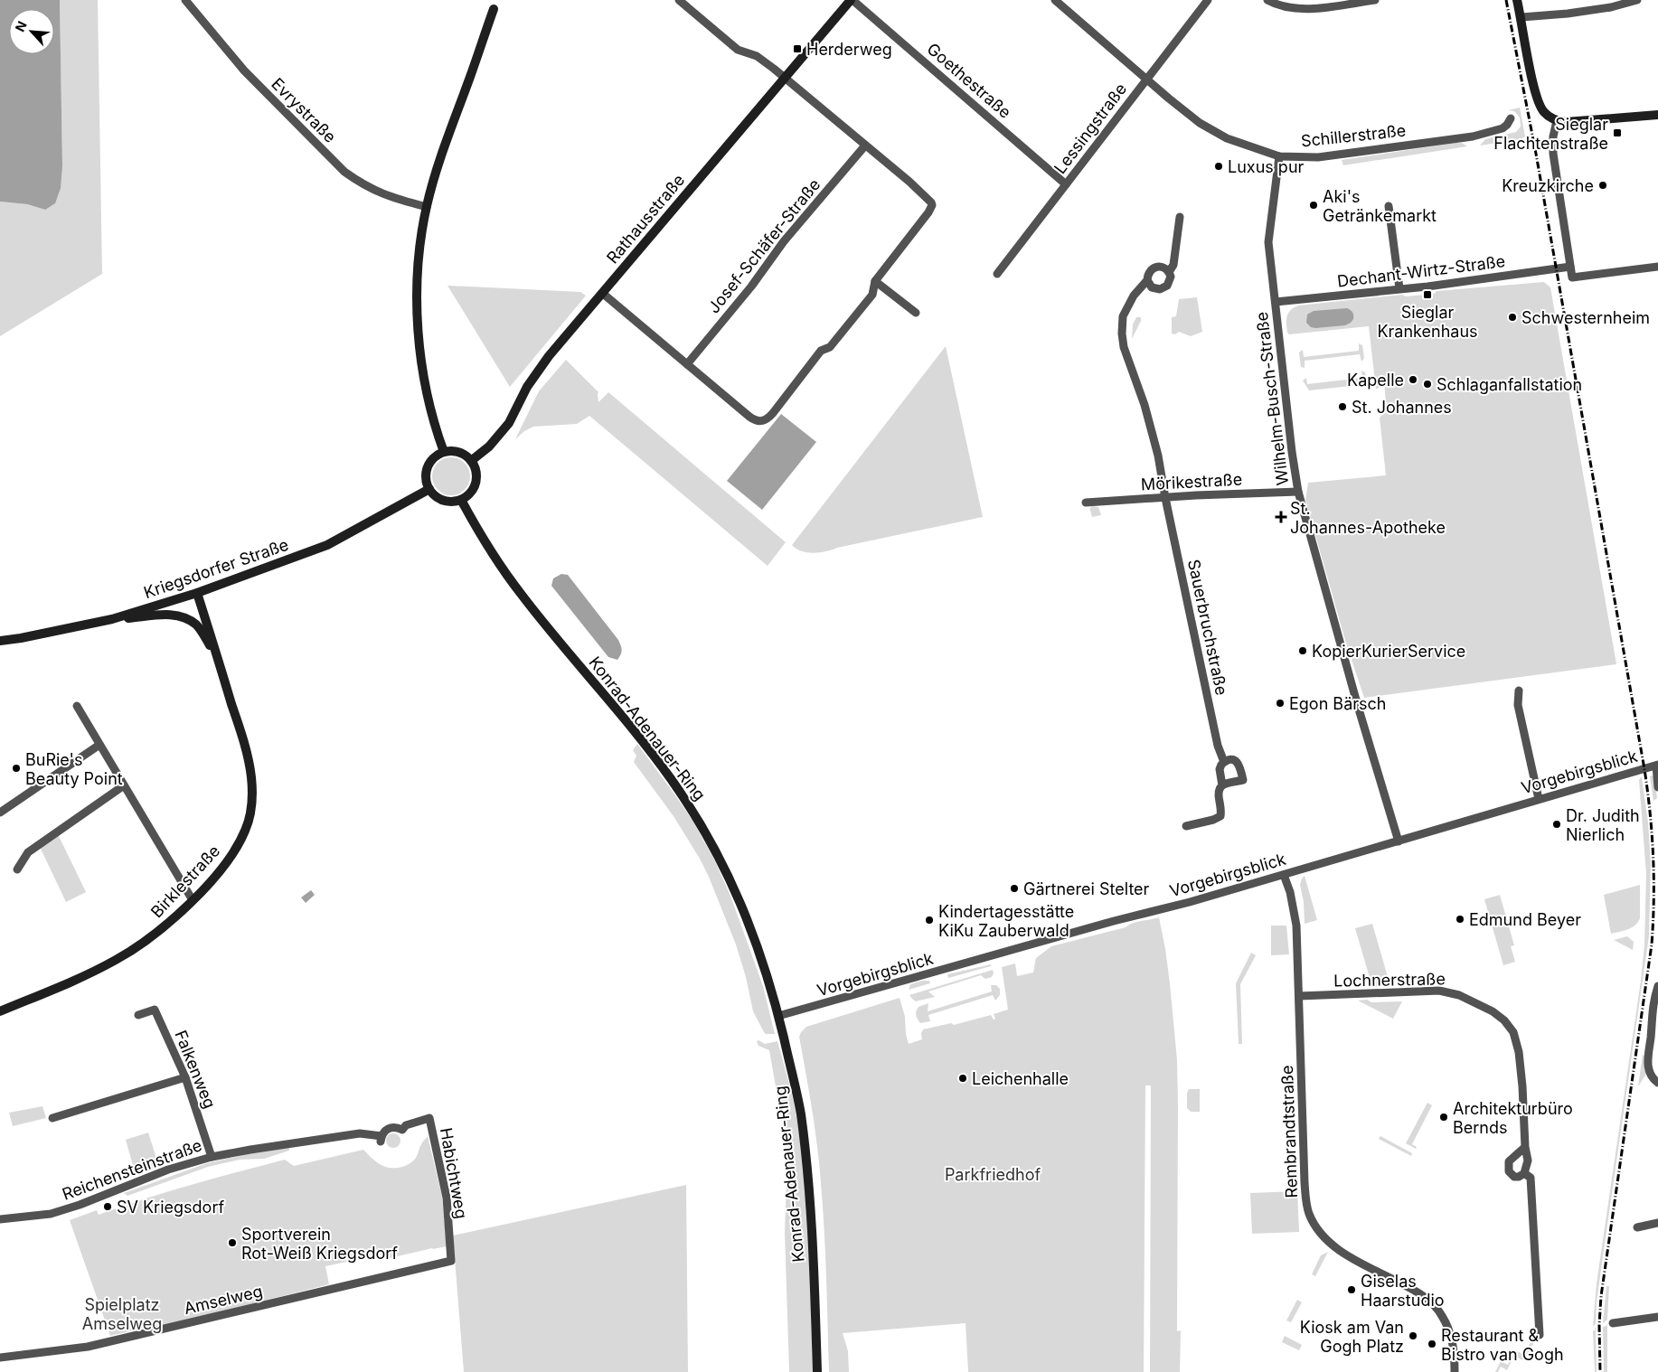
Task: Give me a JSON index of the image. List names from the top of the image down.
{
  "streets": {
    "main road": [
      "Rathausstraße",
      "Kriegsdorfer Straße",
      "Konrad-Adenauer-Ring",
      "Birklestraße"
    ],
    "street": [
      "Goethestraße",
      "Evrystraße",
      "Lessingstraße",
      "Schillerstraße",
      "Josef-Schäfer-Straße",
      "Dechant-Wirtz-Straße",
      "Wilhelm-Busch-Straße",
      "Mörikestraße",
      "Sauerbruchstraße",
      "Vorgebirgsblick",
      "Lochnerstraße",
      "Falkenweg",
      "Rembrandtstraße",
      "Reichensteinstraße",
      "Habichtweg",
      "Amselweg"
    ]
  },
  "crossings": [
    ["Goethestraße", "Lessingstraße"],
    ["Goethestraße", "Rathausstraße"],
    ["Lessingstraße", "Schillerstraße"],
    ["Schillerstraße", "Wilhelm-Busch-Straße"],
    ["Rathausstraße", "Kriegsdorfer Straße"],
    ["Rathausstraße", "Konrad-Adenauer-Ring"],
    ["Dechant-Wirtz-Straße", "Wilhelm-Busch-Straße"],
    ["Wilhelm-Busch-Straße", "Mörikestraße"],
    ["Wilhelm-Busch-Straße", "Vorgebirgsblick"],
    ["Mörikestraße", "Sauerbruchstraße"],
    ["Kriegsdorfer Straße", "Konrad-Adenauer-Ring"],
    ["Kriegsdorfer Straße", "Birklestraße"],
    ["Konrad-Adenauer-Ring", "Vorgebirgsblick"],
    ["Vorgebirgsblick", "Rembrandtstraße"],
    ["Lochnerstraße", "Rembrandtstraße"],
    ["Falkenweg", "Reichensteinstraße"],
    ["Reichensteinstraße", "Habichtweg"],
    ["Habichtweg", "Amselweg"]
  ],
  "parks": ["Parkfriedhof", "Spielplatz Amselweg"],
  "places": {
    "transit": ["Herderweg", "Sieglar Flachtenstraße", "Sieglar Krankenhaus"],
    "other": [
      "Luxus pur",
      "Kreuzkirche",
      "Aki's Getränkemarkt",
      "Schwesternheim",
      "Kapelle",
      "Schlaganfallstation",
      "St. Johannes",
      "KopierKurierService",
      "Egon Bärsch",
      "BuRie's Beauty Point",
      "Dr. Judith Nierlich",
      "Gärtnerei Stelter",
      "Edmund Beyer",
      "Kindertagesstätte KiKu Zauberwald",
      "Leichenhalle",
      "Architekturbüro Bernds",
      "SV Kriegsdorf",
      "Sportverein Rot-Weiß Kriegsdorf",
      "Giselas Haarstudio",
      "Kiosk am Van Gogh Platz",
      "Restaurant & Bistro van Gogh"
    ],
    "health": ["St. Johannes-Apotheke"]
  },
  "north": "top left"
}
